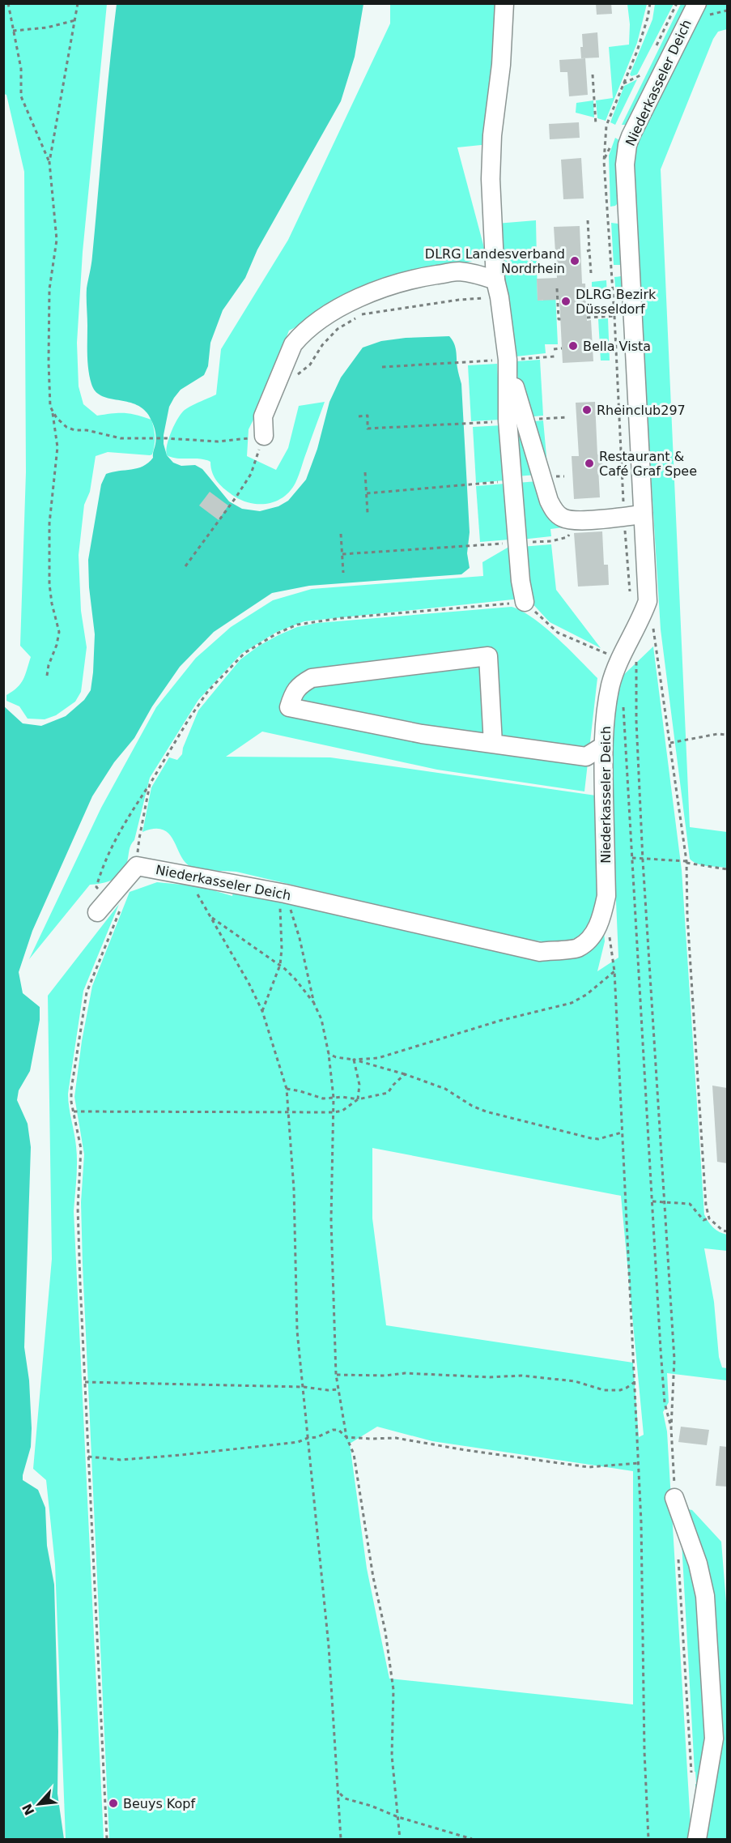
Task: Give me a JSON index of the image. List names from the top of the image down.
{
  "streets": {
    "street": ["Niederkasseler Deich"]
  },
  "places": [
    "DLRG Landesverband Nordrhein",
    "DLRG Bezirk Düsseldorf",
    "Bella Vista",
    "Rheinclub297",
    "Restaurant & Café Graf Spee",
    "Beuys Kopf"
  ],
  "north": "bottom left"
}
